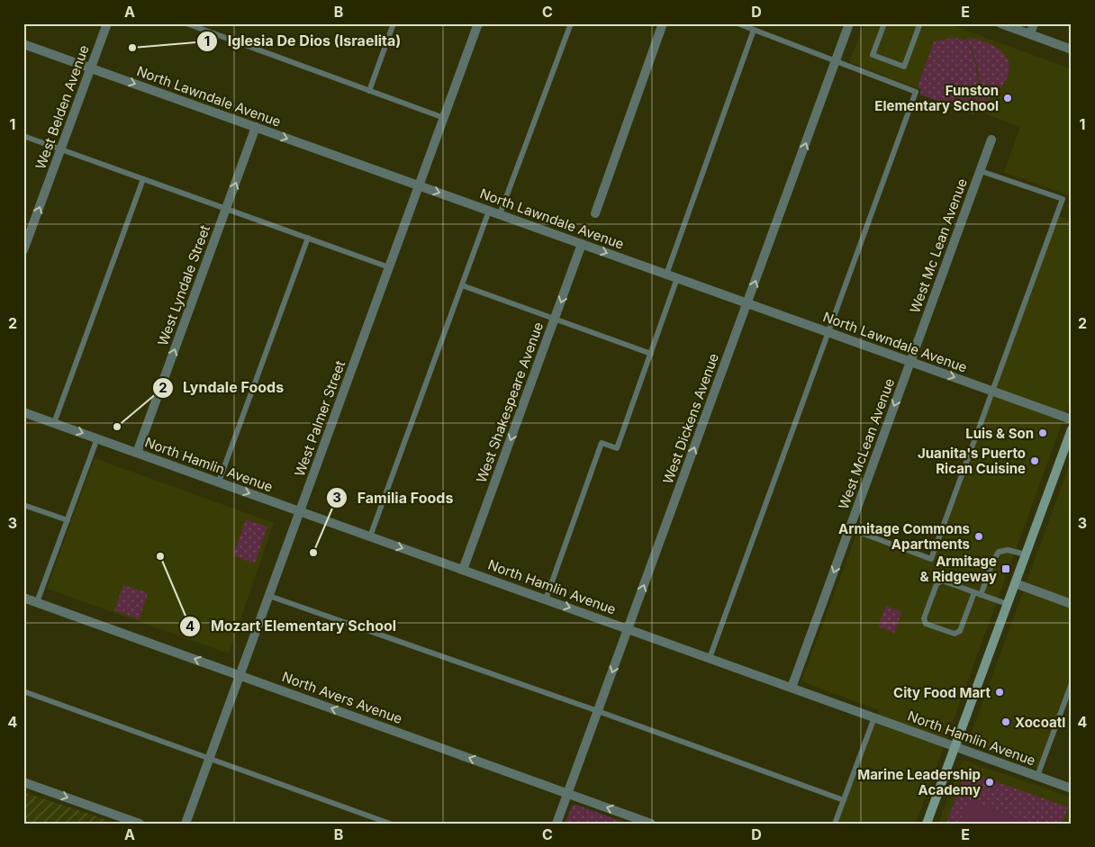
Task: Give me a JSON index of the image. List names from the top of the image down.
{
  "streets": {
    "street": [
      "North Lawndale Avenue",
      "West Belden Avenue",
      "West Mc Lean Avenue",
      "West Lyndale Street",
      "West Shakespeare Avenue",
      "West Palmer Street",
      "West Dickens Avenue",
      "West McLean Avenue",
      "North Hamlin Avenue",
      "North Avers Avenue"
    ]
  },
  "crossings": [
    ["North Lawndale Avenue", "West Belden Avenue"],
    ["North Lawndale Avenue", "West Mc Lean Avenue"],
    ["North Lawndale Avenue", "West Lyndale Street"],
    ["North Lawndale Avenue", "West Shakespeare Avenue"],
    ["North Lawndale Avenue", "West Palmer Street"],
    ["North Lawndale Avenue", "West Dickens Avenue"],
    ["North Lawndale Avenue", "West McLean Avenue"],
    ["West Mc Lean Avenue", "West McLean Avenue"],
    ["West Lyndale Street", "North Hamlin Avenue"],
    ["West Shakespeare Avenue", "North Hamlin Avenue"],
    ["West Palmer Street", "North Hamlin Avenue"],
    ["West Palmer Street", "North Avers Avenue"],
    ["West Dickens Avenue", "North Hamlin Avenue"],
    ["West Dickens Avenue", "North Avers Avenue"],
    ["West McLean Avenue", "North Hamlin Avenue"]
  ],
  "one_way": [
    "North Lawndale Avenue",
    "West Belden Avenue",
    "West Lyndale Street",
    "West Shakespeare Avenue",
    "West McLean Avenue",
    "North Avers Avenue"
  ],
  "places": {
    "other": [
      "Iglesia De Dios (Israelita)",
      "Funston Elementary School",
      "Lyndale Foods",
      "Luis & Son",
      "Juanita's Puerto Rican Cuisine",
      "Armitage Commons Apartments",
      "Familia Foods",
      "Mozart Elementary School",
      "City Food Mart",
      "Xocoatl",
      "Marine Leadership Academy"
    ],
    "transit": ["Armitage & Ridgeway"]
  },
  "grid": {
    "columns": [
      "A",
      "B",
      "C",
      "D",
      "E"
    ],
    "rows": [
      "1",
      "2",
      "3",
      "4"
    ]
  }
}
